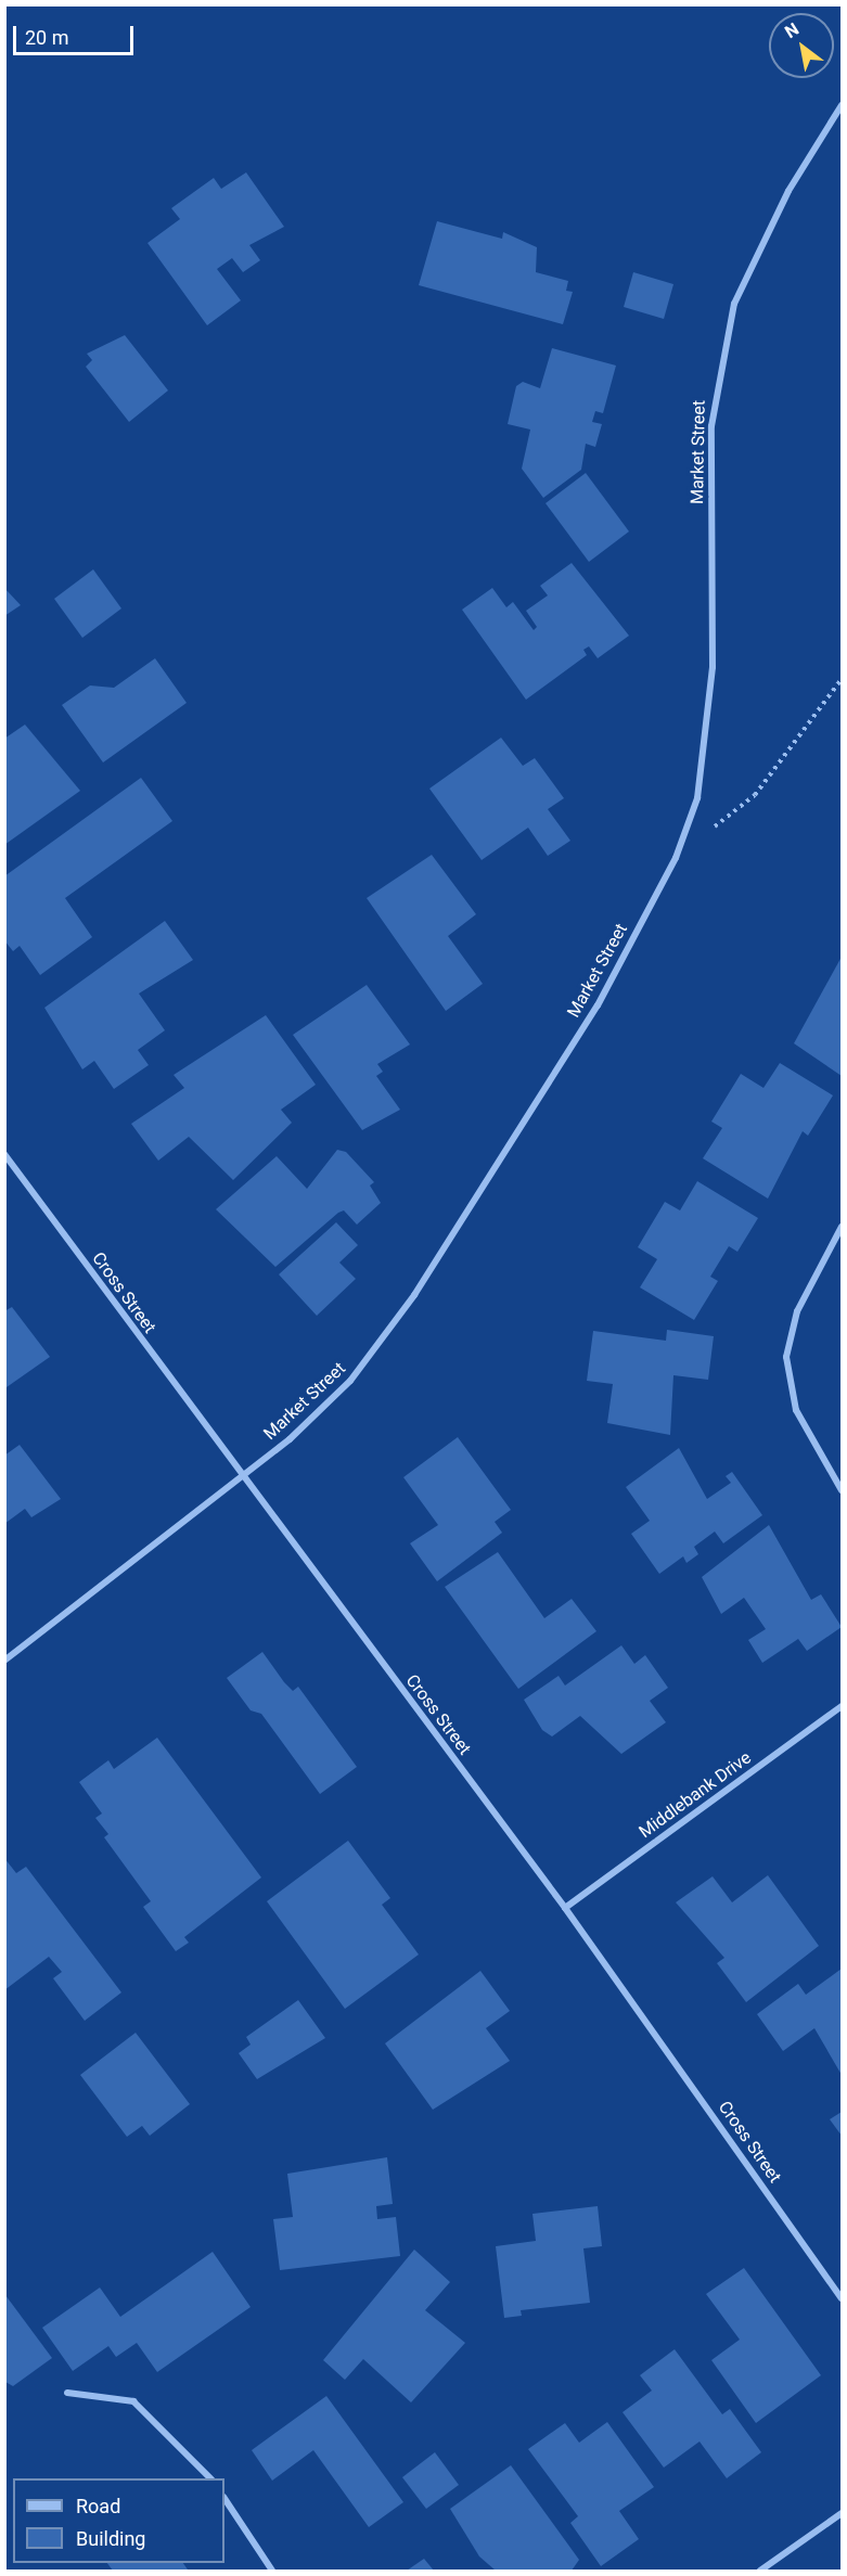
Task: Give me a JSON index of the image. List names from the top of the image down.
{
  "streets": {
    "street": ["Market Street", "Cross Street", "Middlebank Drive"]
  },
  "crossings": [
    ["Market Street", "Cross Street"],
    ["Cross Street", "Middlebank Drive"]
  ],
  "legend": ["Road", "Building"],
  "scale_bar": "20 m",
  "north": "top left"
}
